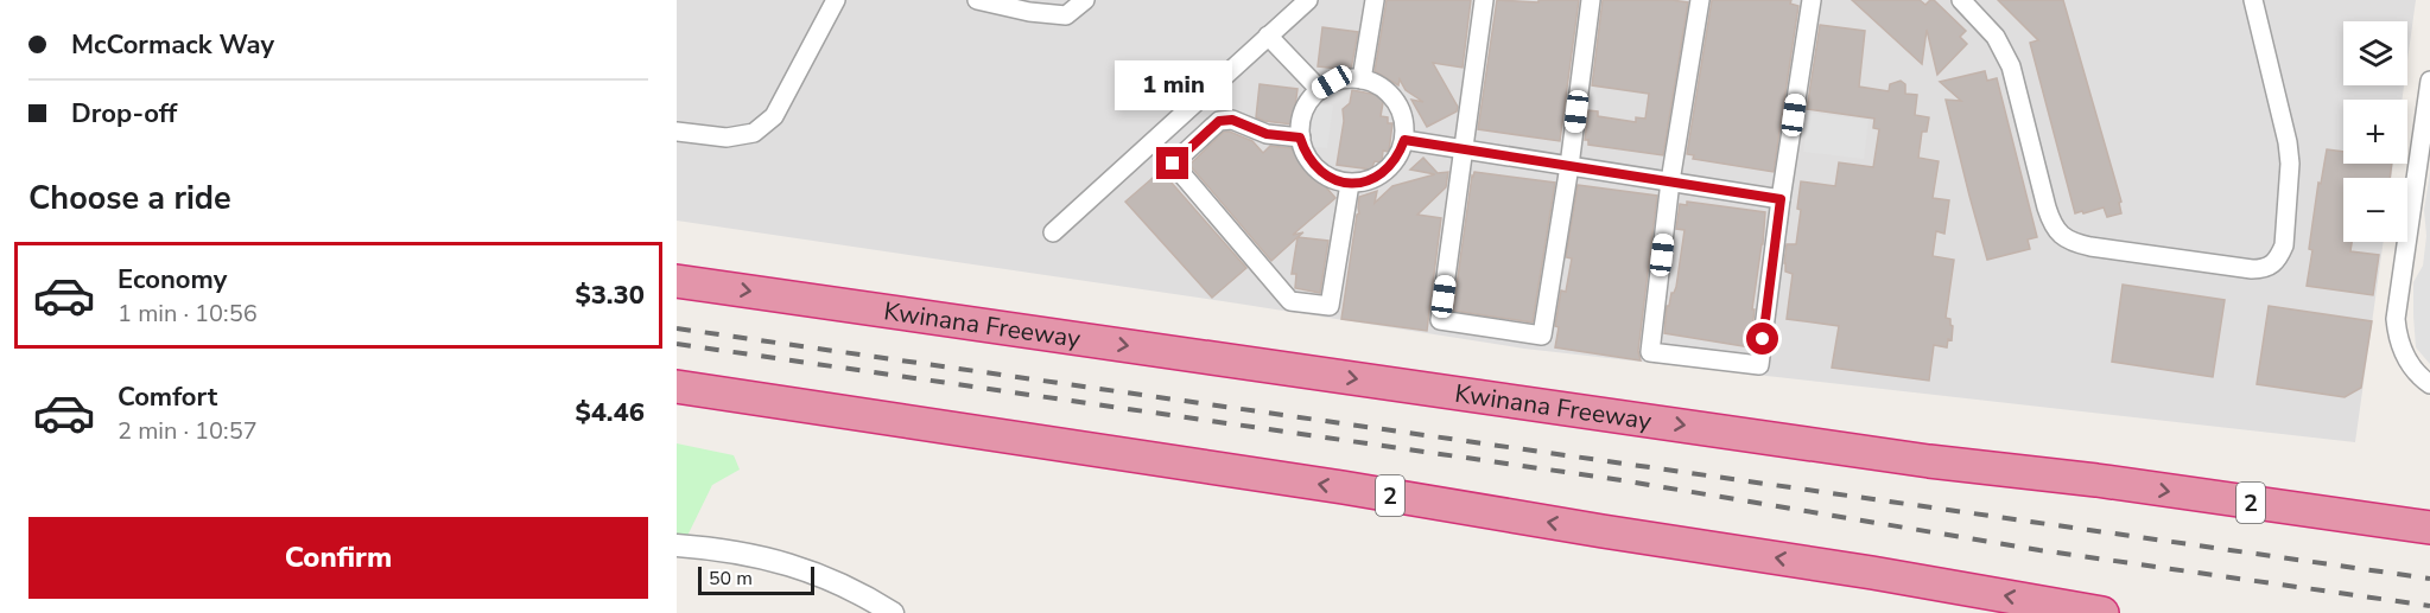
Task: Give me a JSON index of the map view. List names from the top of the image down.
{
  "streets": {
    "highway": ["Kwinana Freeway", "2"]
  },
  "scale_bar": "50 m",
  "page": {
    "banner": ["McCormack Way", "Drop-off"],
    "map_buttons": ["+", "−"],
    "bubble": "1 min",
    "heading": "Choose a ride",
    "list": [
      {
        "name": "Economy",
        "note": "1 min · 10:56",
        "value": "$3.30"
      },
      {
        "name": "Comfort",
        "note": "2 min · 10:57",
        "value": "$4.46"
      }
    ],
    "buttons": "Confirm",
    "scale": "50 m"
  }
}
